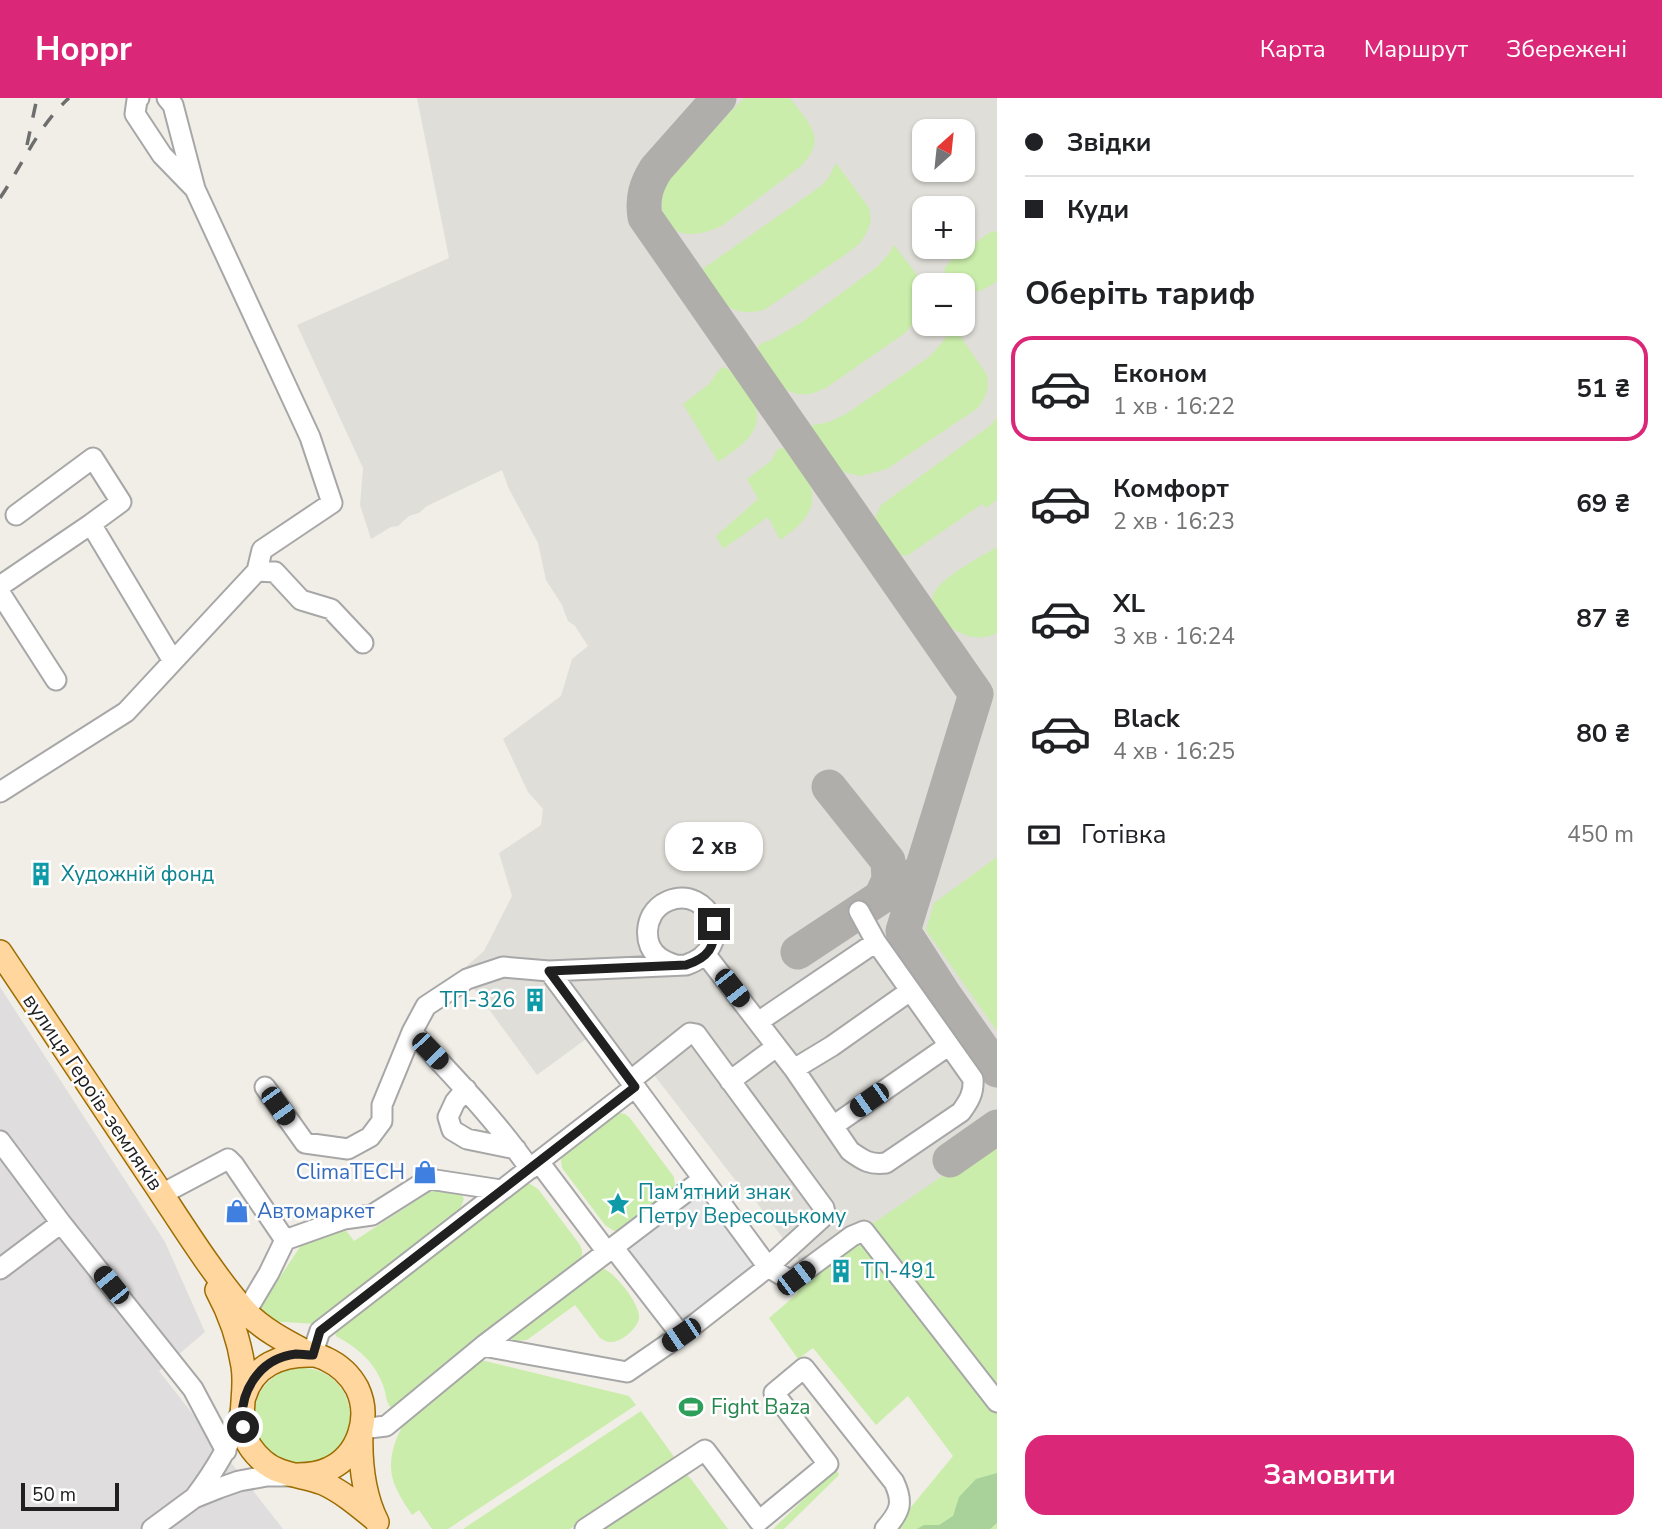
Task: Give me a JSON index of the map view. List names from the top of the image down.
{
  "streets": {
    "main road": ["вулиця Героїв-земляків"]
  },
  "places": {
    "building": ["Художній фонд", "ТП-326", "ТП-491"],
    "shop": ["ClimaTECH", "Автомаркет"],
    "place": ["Пам'ятний знак Петру Вересоцькому"],
    "sports": ["Fight Baza"]
  },
  "scale_bar": "50 m",
  "north": "top right",
  "page": {
    "header": "Hoppr",
    "nav": ["Карта", "Маршрут", "Збережені"],
    "banner": ["Звідки", "Куди"],
    "map_buttons": ["+", "−"],
    "heading": "Оберіть тариф",
    "list": [
      {
        "name": "Економ",
        "note": "1 хв · 16:22",
        "value": "51 ₴"
      },
      {
        "name": "Комфорт",
        "note": "2 хв · 16:23",
        "value": "69 ₴"
      },
      {
        "name": "XL",
        "note": "3 хв · 16:24",
        "value": "87 ₴"
      },
      {
        "name": "Black",
        "note": "4 хв · 16:25",
        "value": "80 ₴"
      }
    ],
    "pay": ["Готівка", "450 m"],
    "bubble": "2 хв",
    "buttons": "Замовити",
    "scale": "50 m"
  }
}
